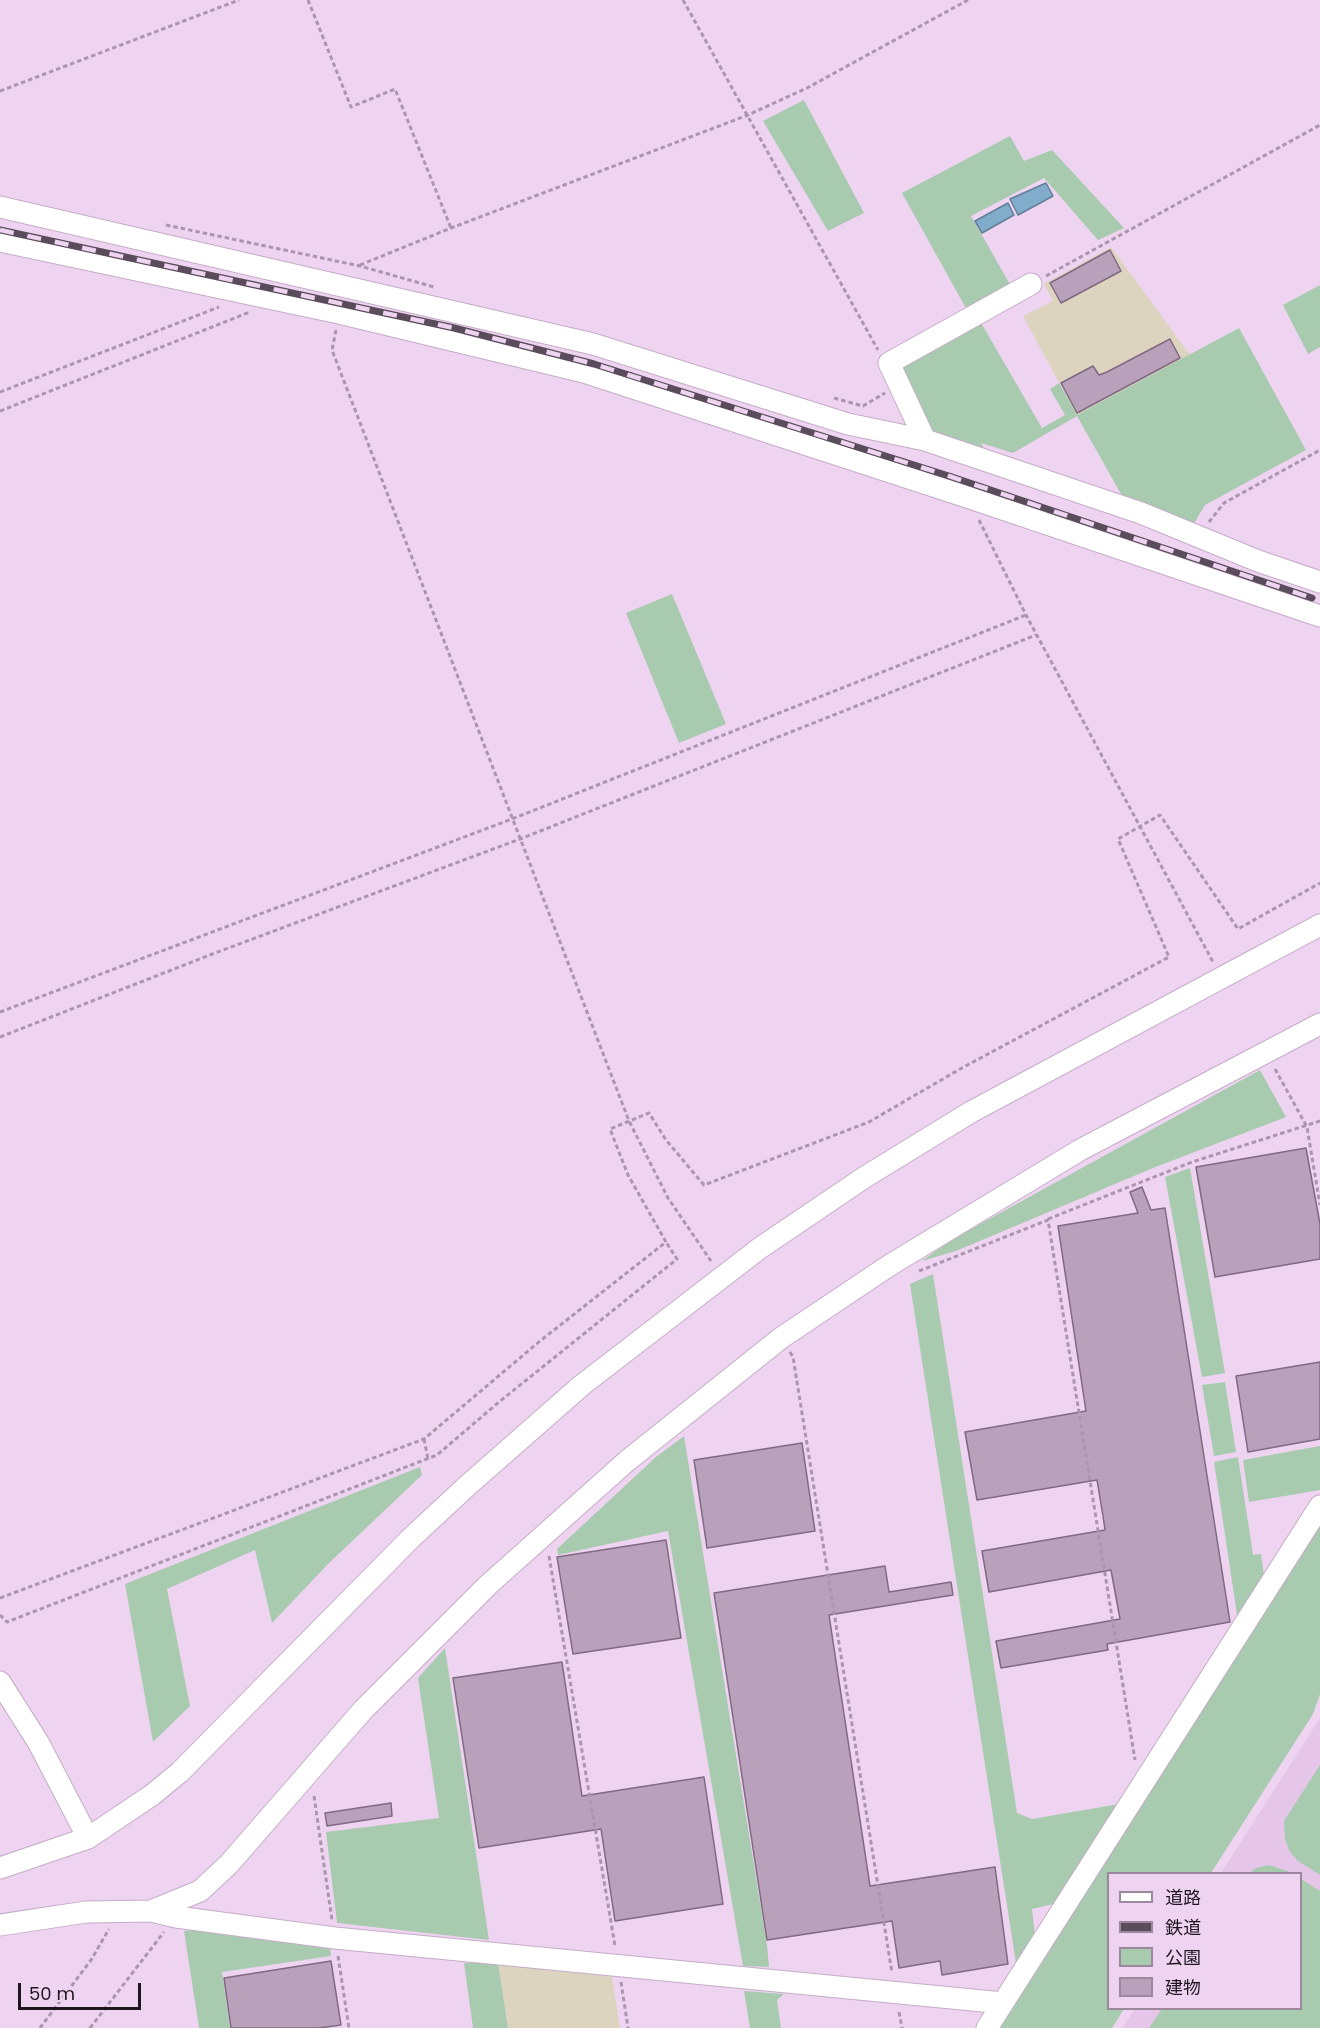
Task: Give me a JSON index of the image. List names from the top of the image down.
{
  "legend": [
    "道路",
    "鉄道",
    "公園",
    "建物"
  ],
  "scale_bar": "50 m"
}
